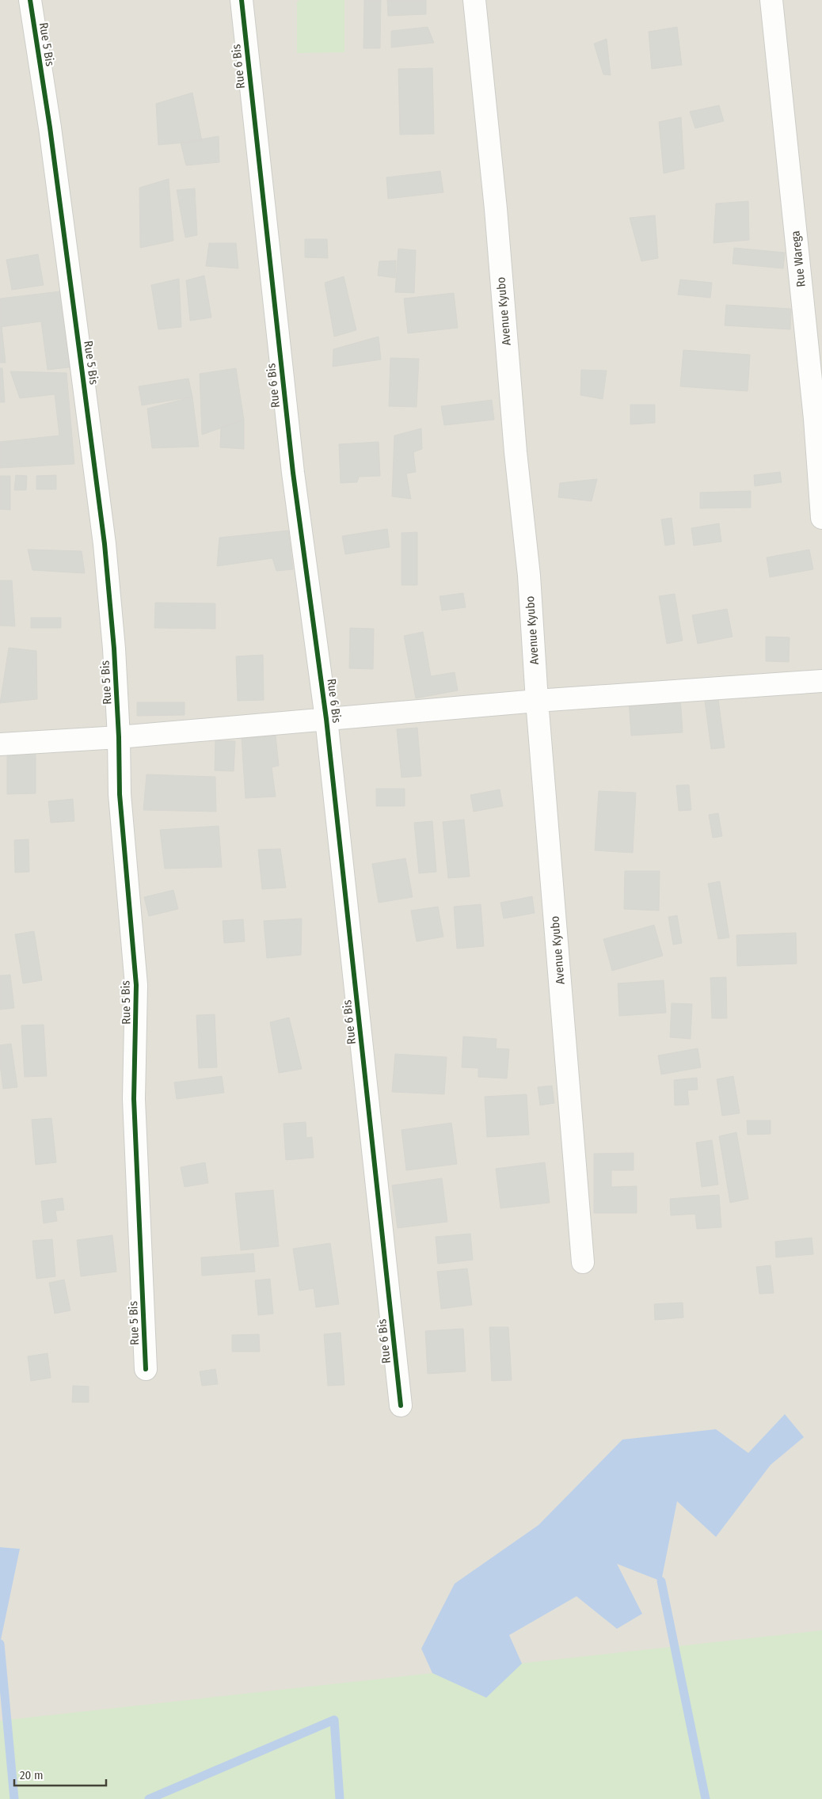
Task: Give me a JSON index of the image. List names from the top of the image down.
{
  "streets": {
    "street": [
      "Rue 5 Bis",
      "Rue 6 Bis",
      "Rue Warega",
      "Avenue Kyubo"
    ]
  },
  "scale_bar": "20 m"
}
